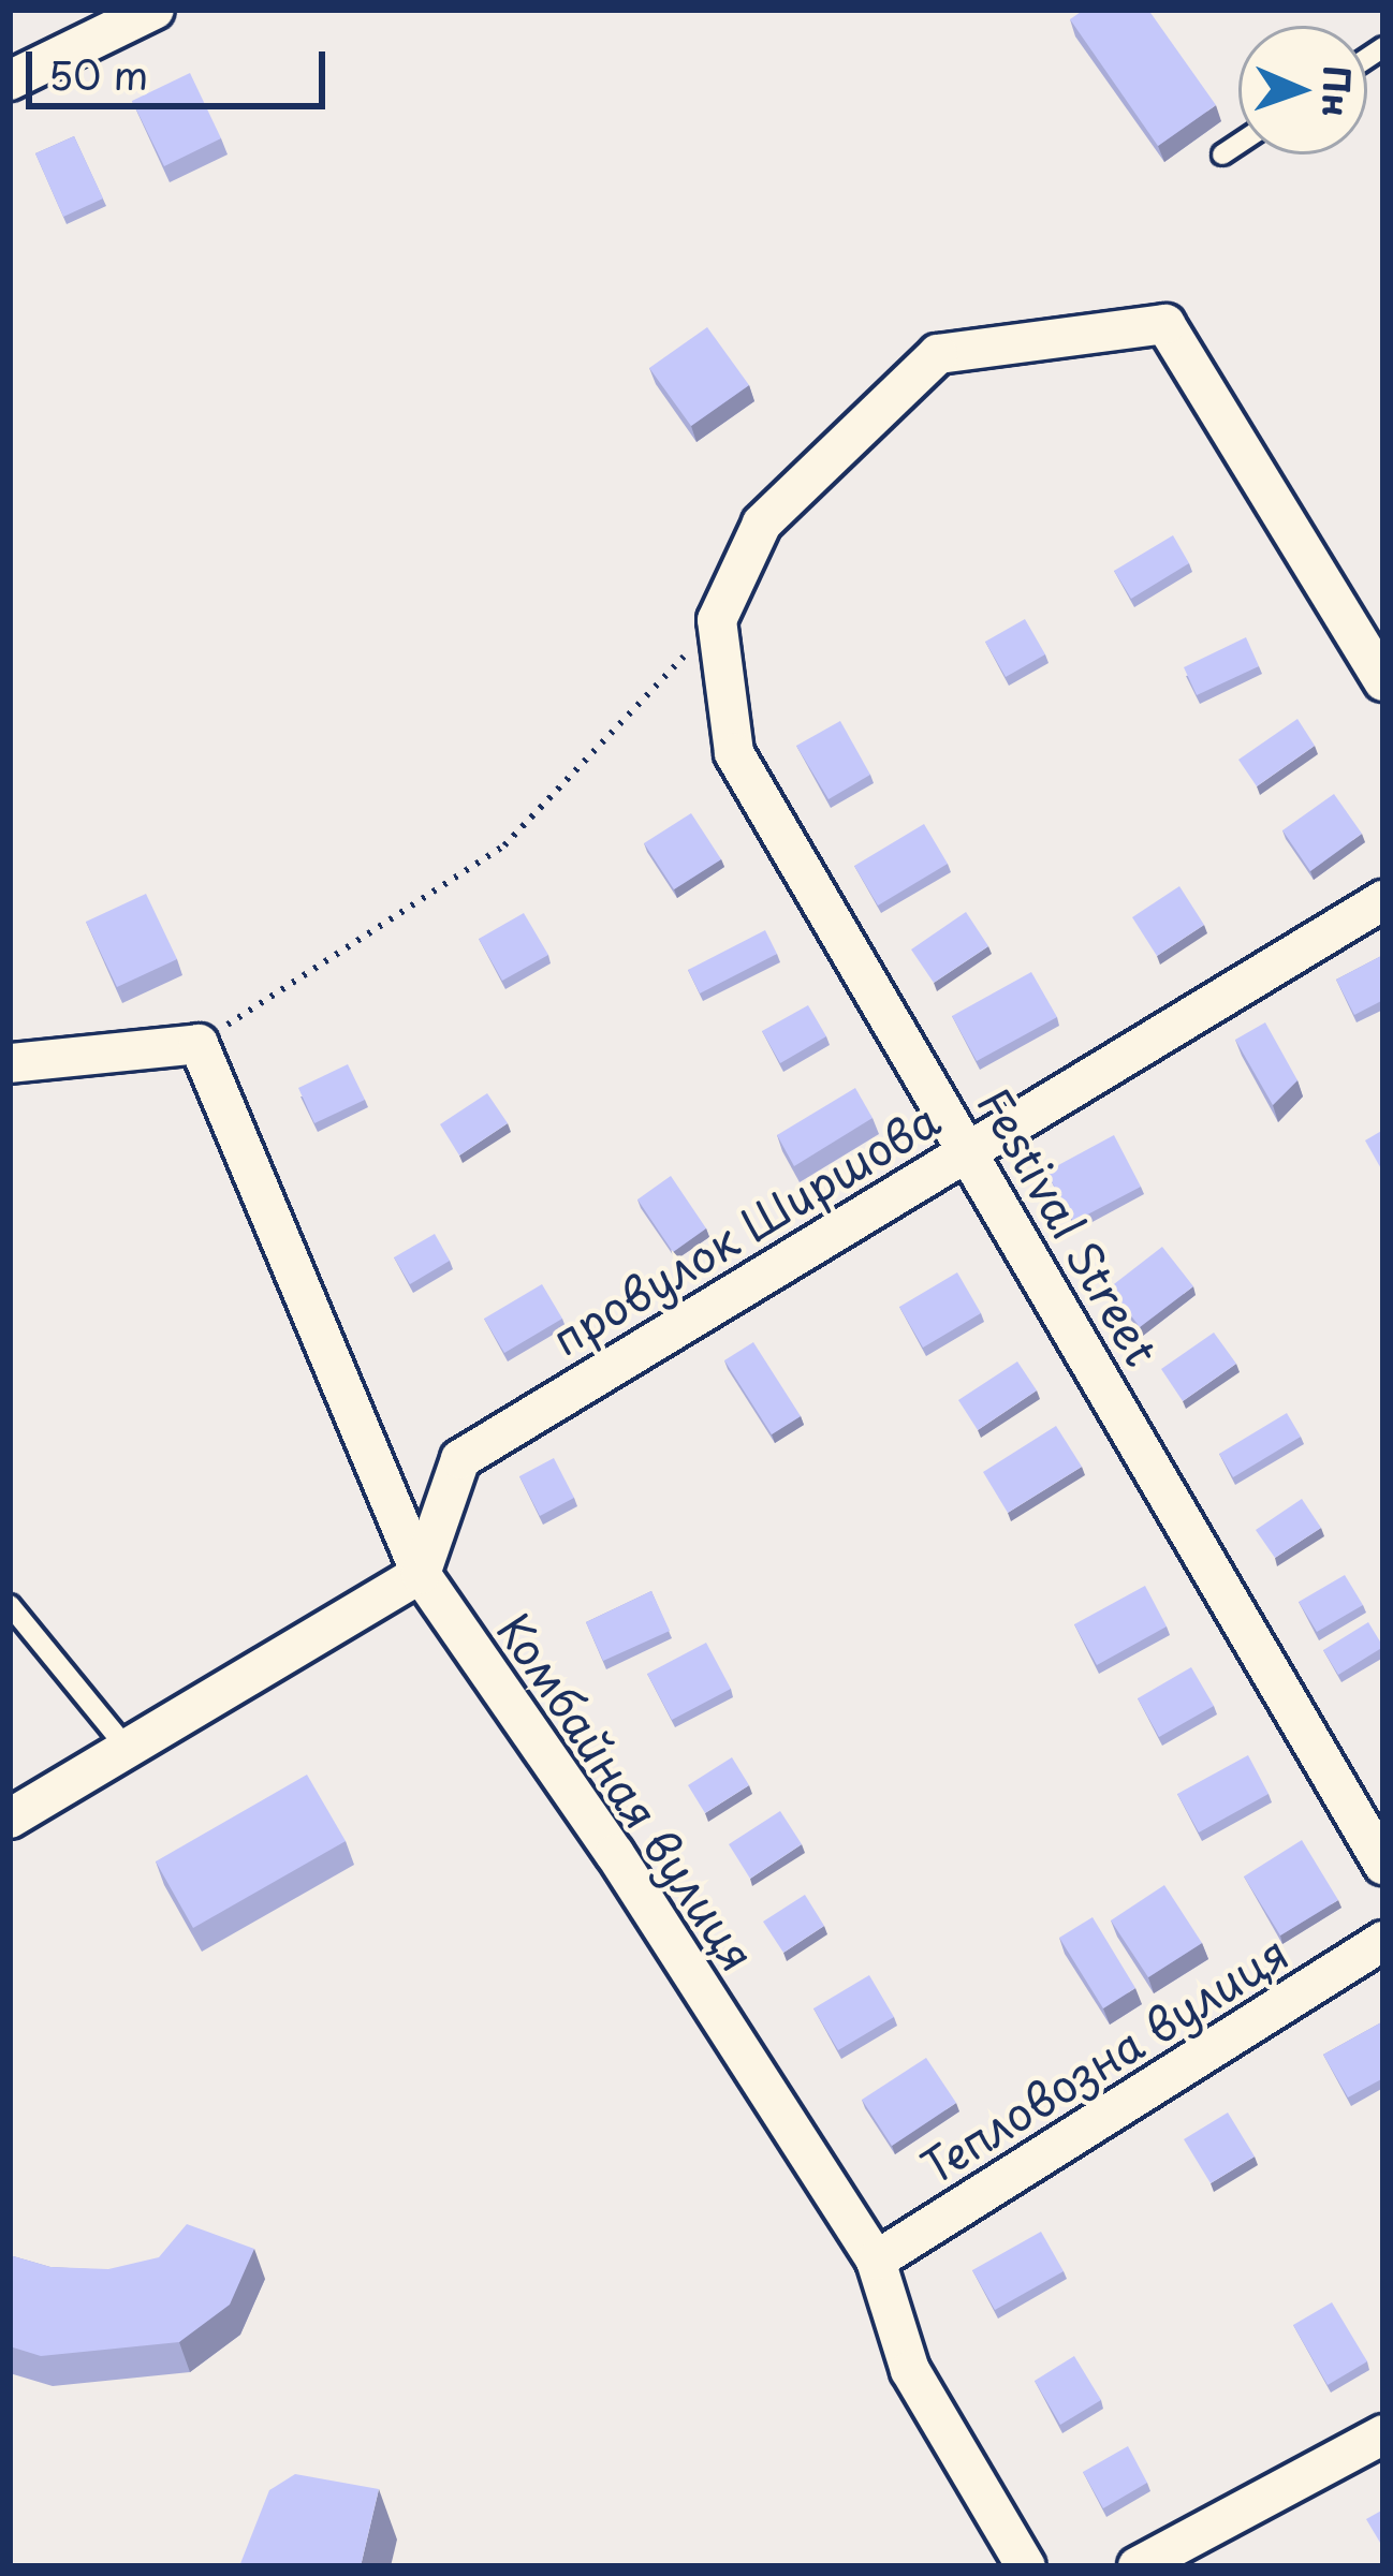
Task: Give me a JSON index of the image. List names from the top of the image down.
{
  "streets": {
    "street": [
      "Festival Street",
      "провулок Ширшова",
      "Комбайная вулиця",
      "Тепловозна вулиця"
    ]
  },
  "crossings": [
    ["Festival Street", "провулок Ширшова"],
    ["провулок Ширшова", "Комбайная вулиця"],
    ["Комбайная вулиця", "Тепловозна вулиця"]
  ],
  "scale_bar": "50 m",
  "north": "right"
}
